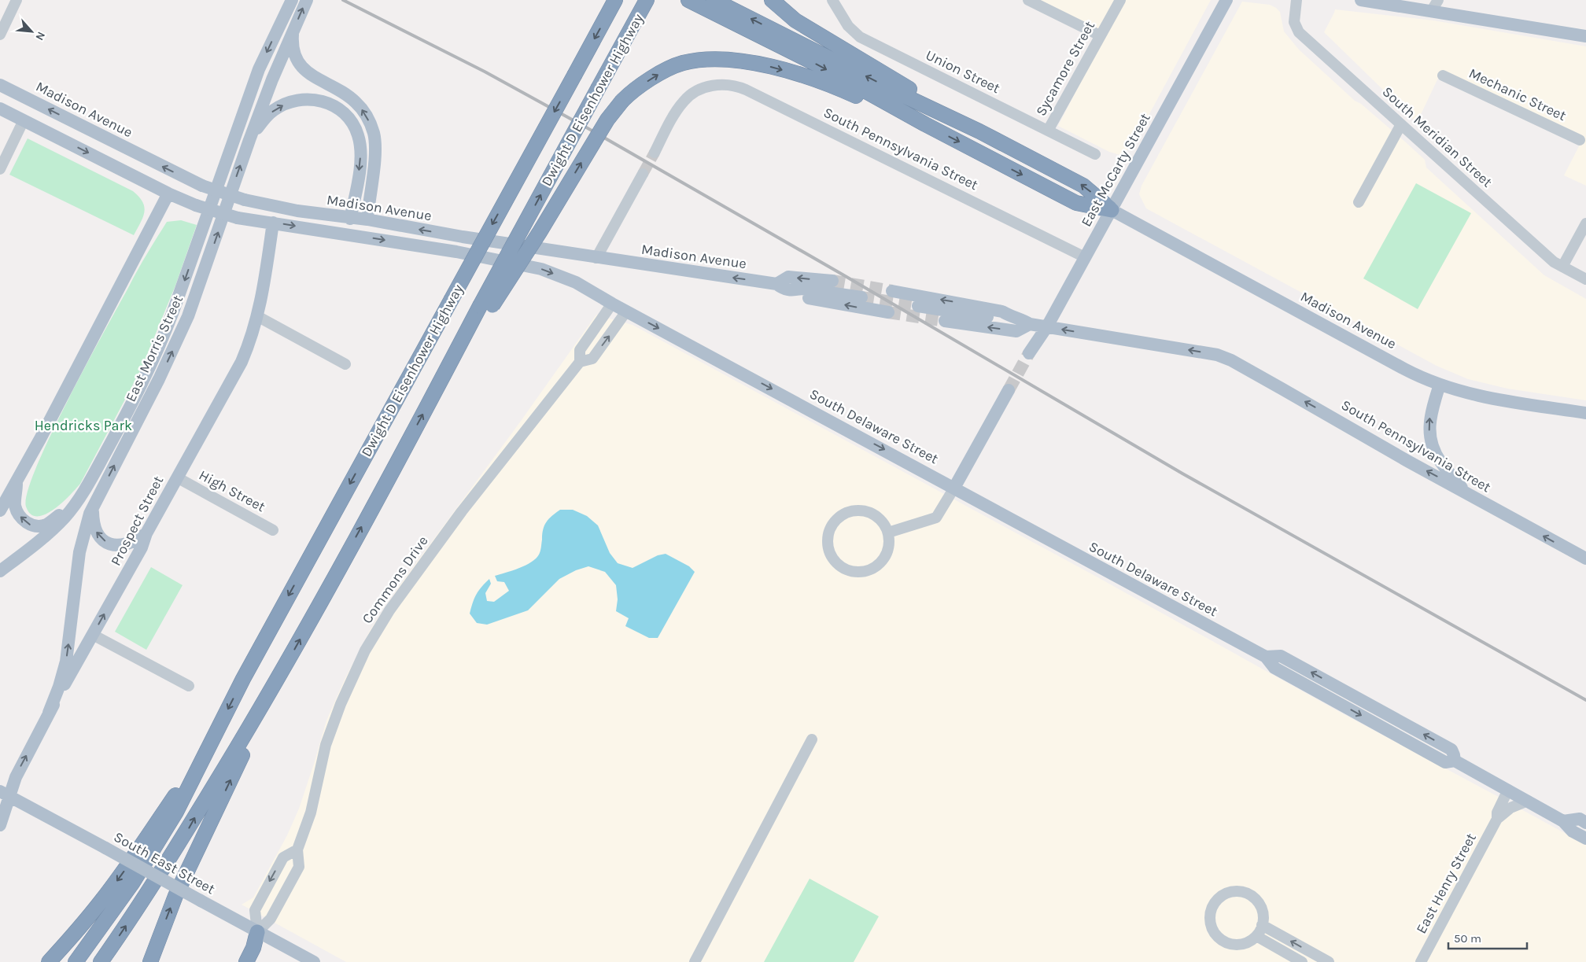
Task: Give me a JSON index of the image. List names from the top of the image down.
{
  "streets": {
    "highway": ["Dwight D Eisenhower Highway"],
    "main road": [
      "Madison Avenue",
      "South Pennsylvania Street",
      "East McCarty Street",
      "East Morris Street",
      "South Delaware Street",
      "Prospect Street",
      "South East Street"
    ],
    "street": [
      "Sycamore Street",
      "Union Street",
      "Mechanic Street",
      "South Meridian Street",
      "High Street",
      "Commons Drive",
      "East Henry Street"
    ]
  },
  "crossings": [
    ["Sycamore Street", "Union Street"],
    ["Madison Avenue", "East McCarty Street"],
    ["South Pennsylvania Street", "East McCarty Street"],
    ["East Morris Street", "Prospect Street"],
    ["South Delaware Street", "Prospect Street"],
    ["South Delaware Street", "East Henry Street"],
    ["High Street", "Prospect Street"],
    ["Prospect Street", "South East Street"]
  ],
  "one_way": ["South Pennsylvania Street", "South Delaware Street"],
  "parks": ["Hendricks Park"],
  "scale_bar": "50 m",
  "north": "bottom right"
}
